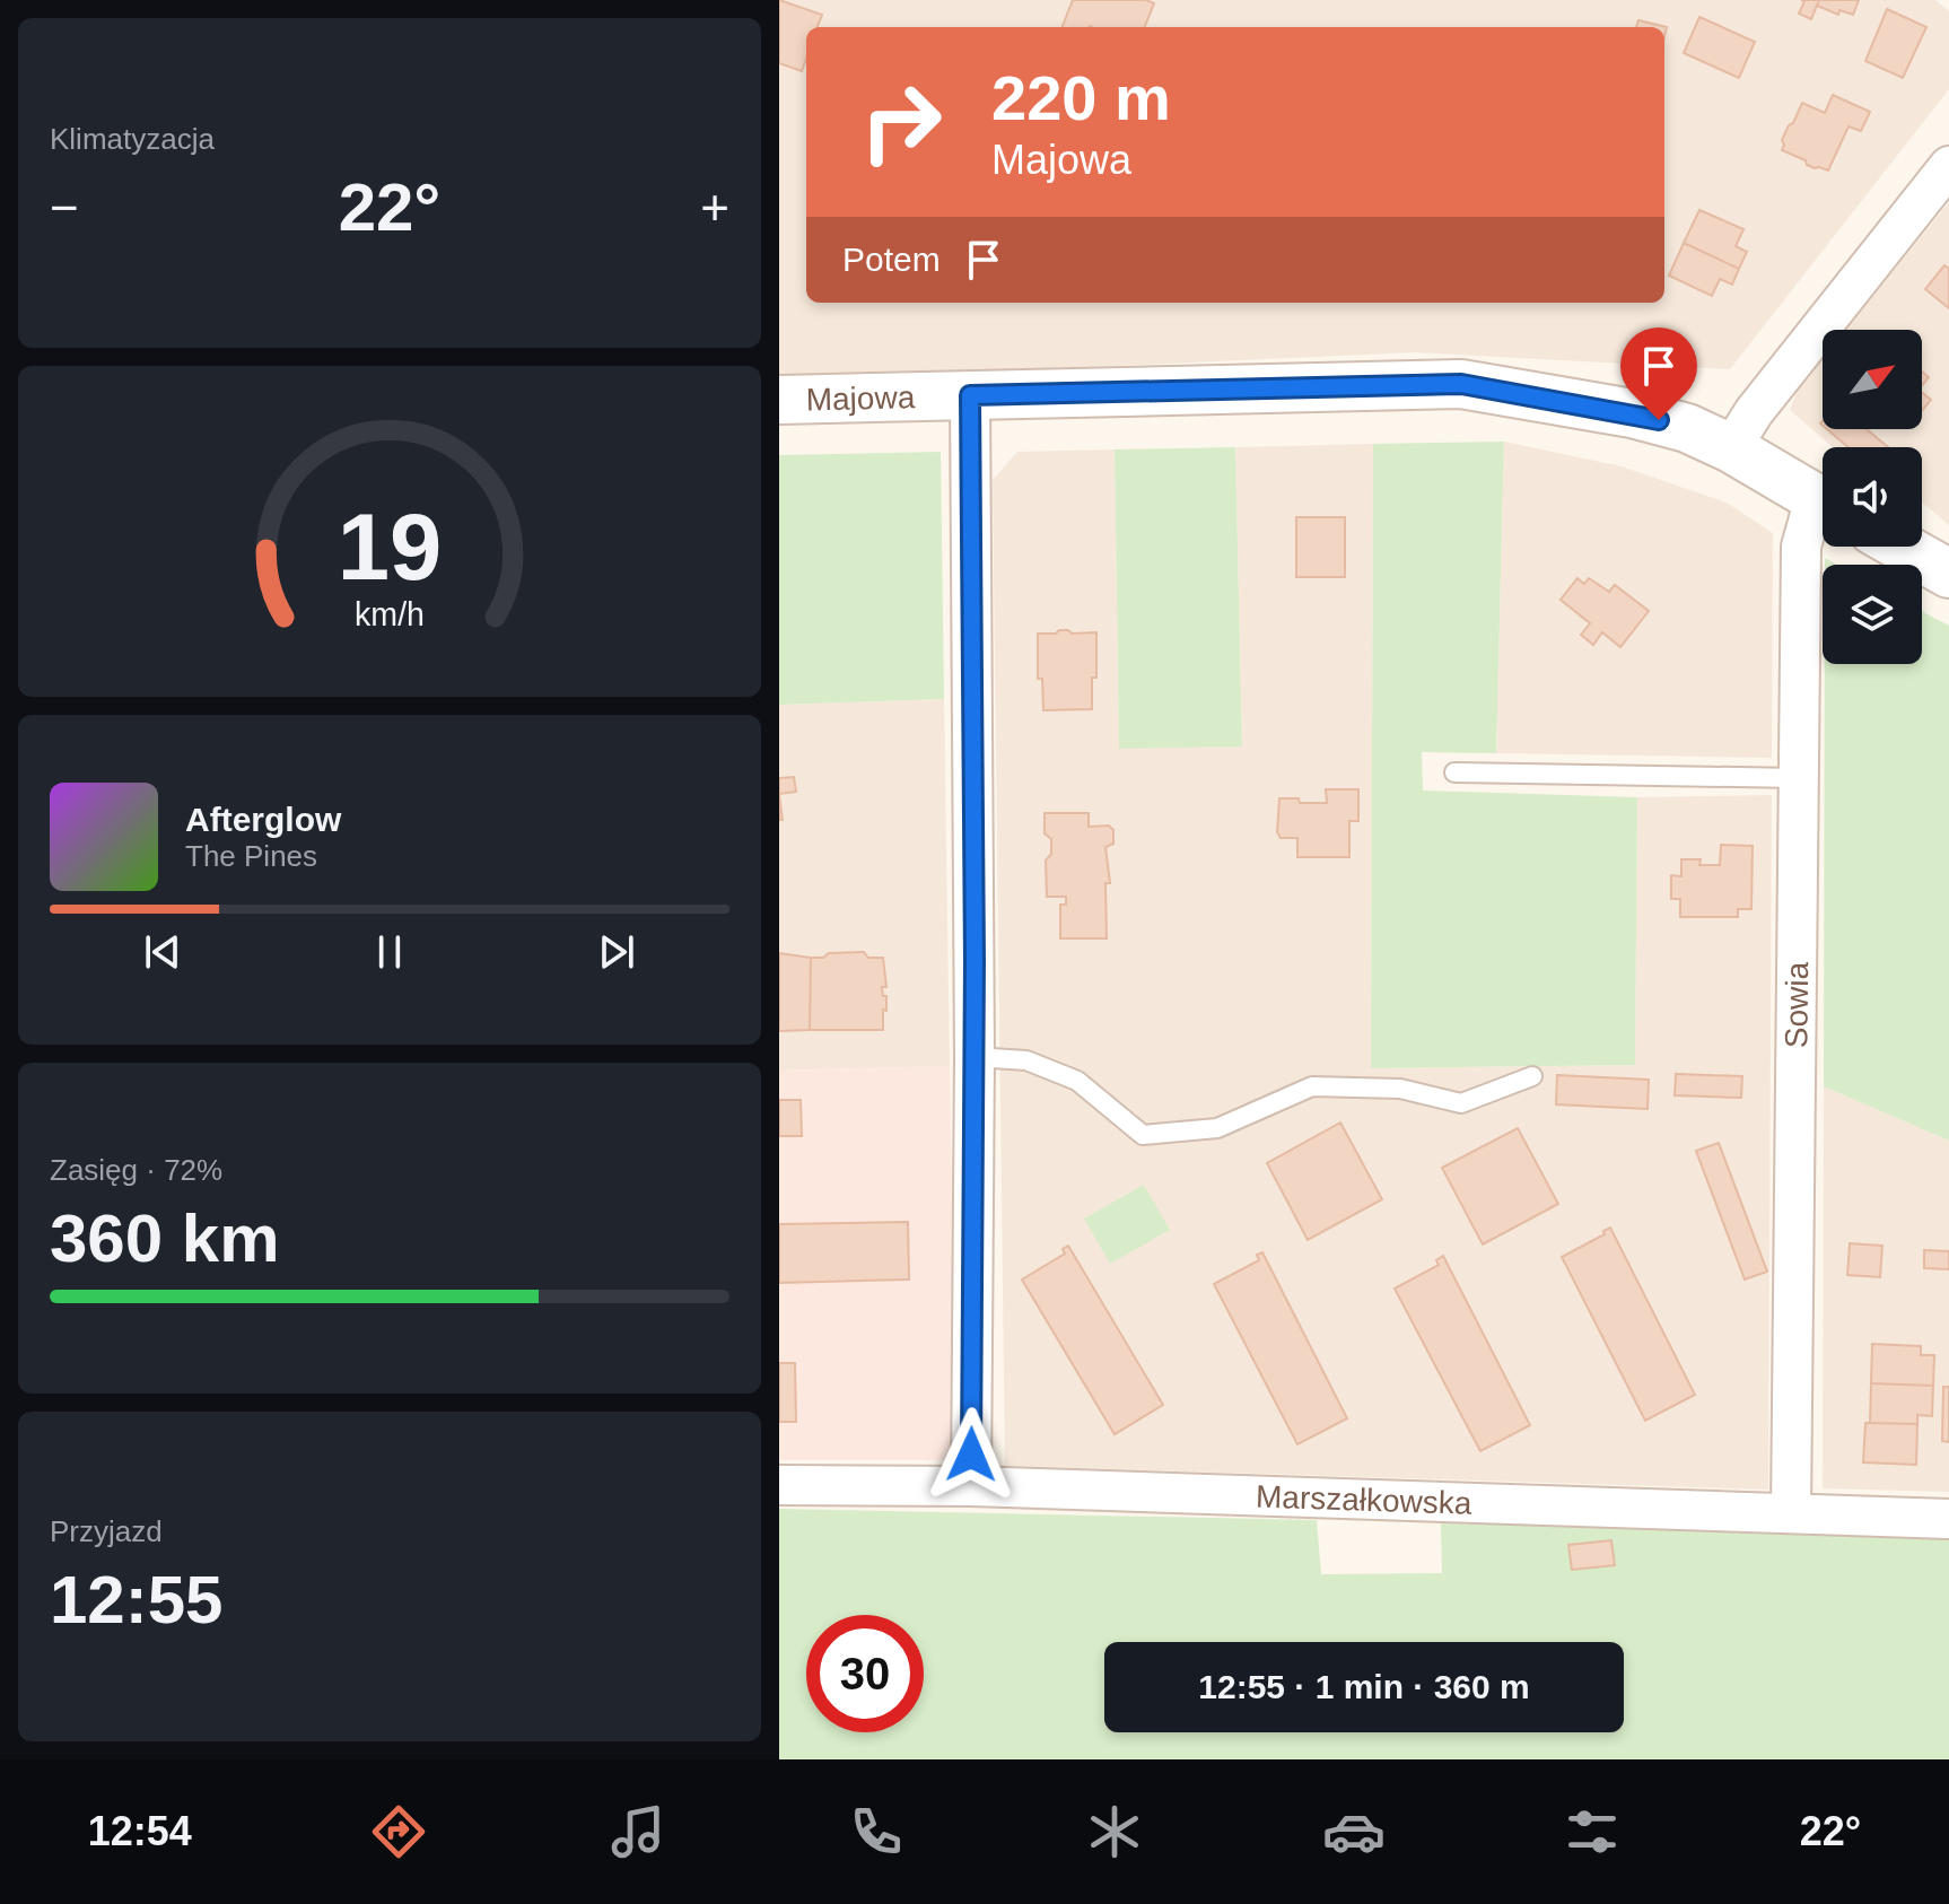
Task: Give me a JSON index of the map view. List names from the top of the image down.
{
  "streets": {
    "street": ["Majowa", "Sowia", "Marszałkowska"]
  },
  "crossings": [
    ["Sowia", "Marszałkowska"]
  ],
  "north": "top right",
  "page": {
    "tile": [
      "Klimatyzacja",
      ["Zasięg · 72%", "360 km"],
      ["Przyjazd", "12:55"]
    ],
    "turn": ["220 m", "Majowa"],
    "heat": ["−", "22°", "+"],
    "then": "Potem",
    "song": ["Afterglow", "The Pines"],
    "limit": "30",
    "trip": "12:55 · 1 min · 360 m",
    "tabs": ["12:54", "22°"],
    "gauge": ["19", "km/h"]
  }
}
